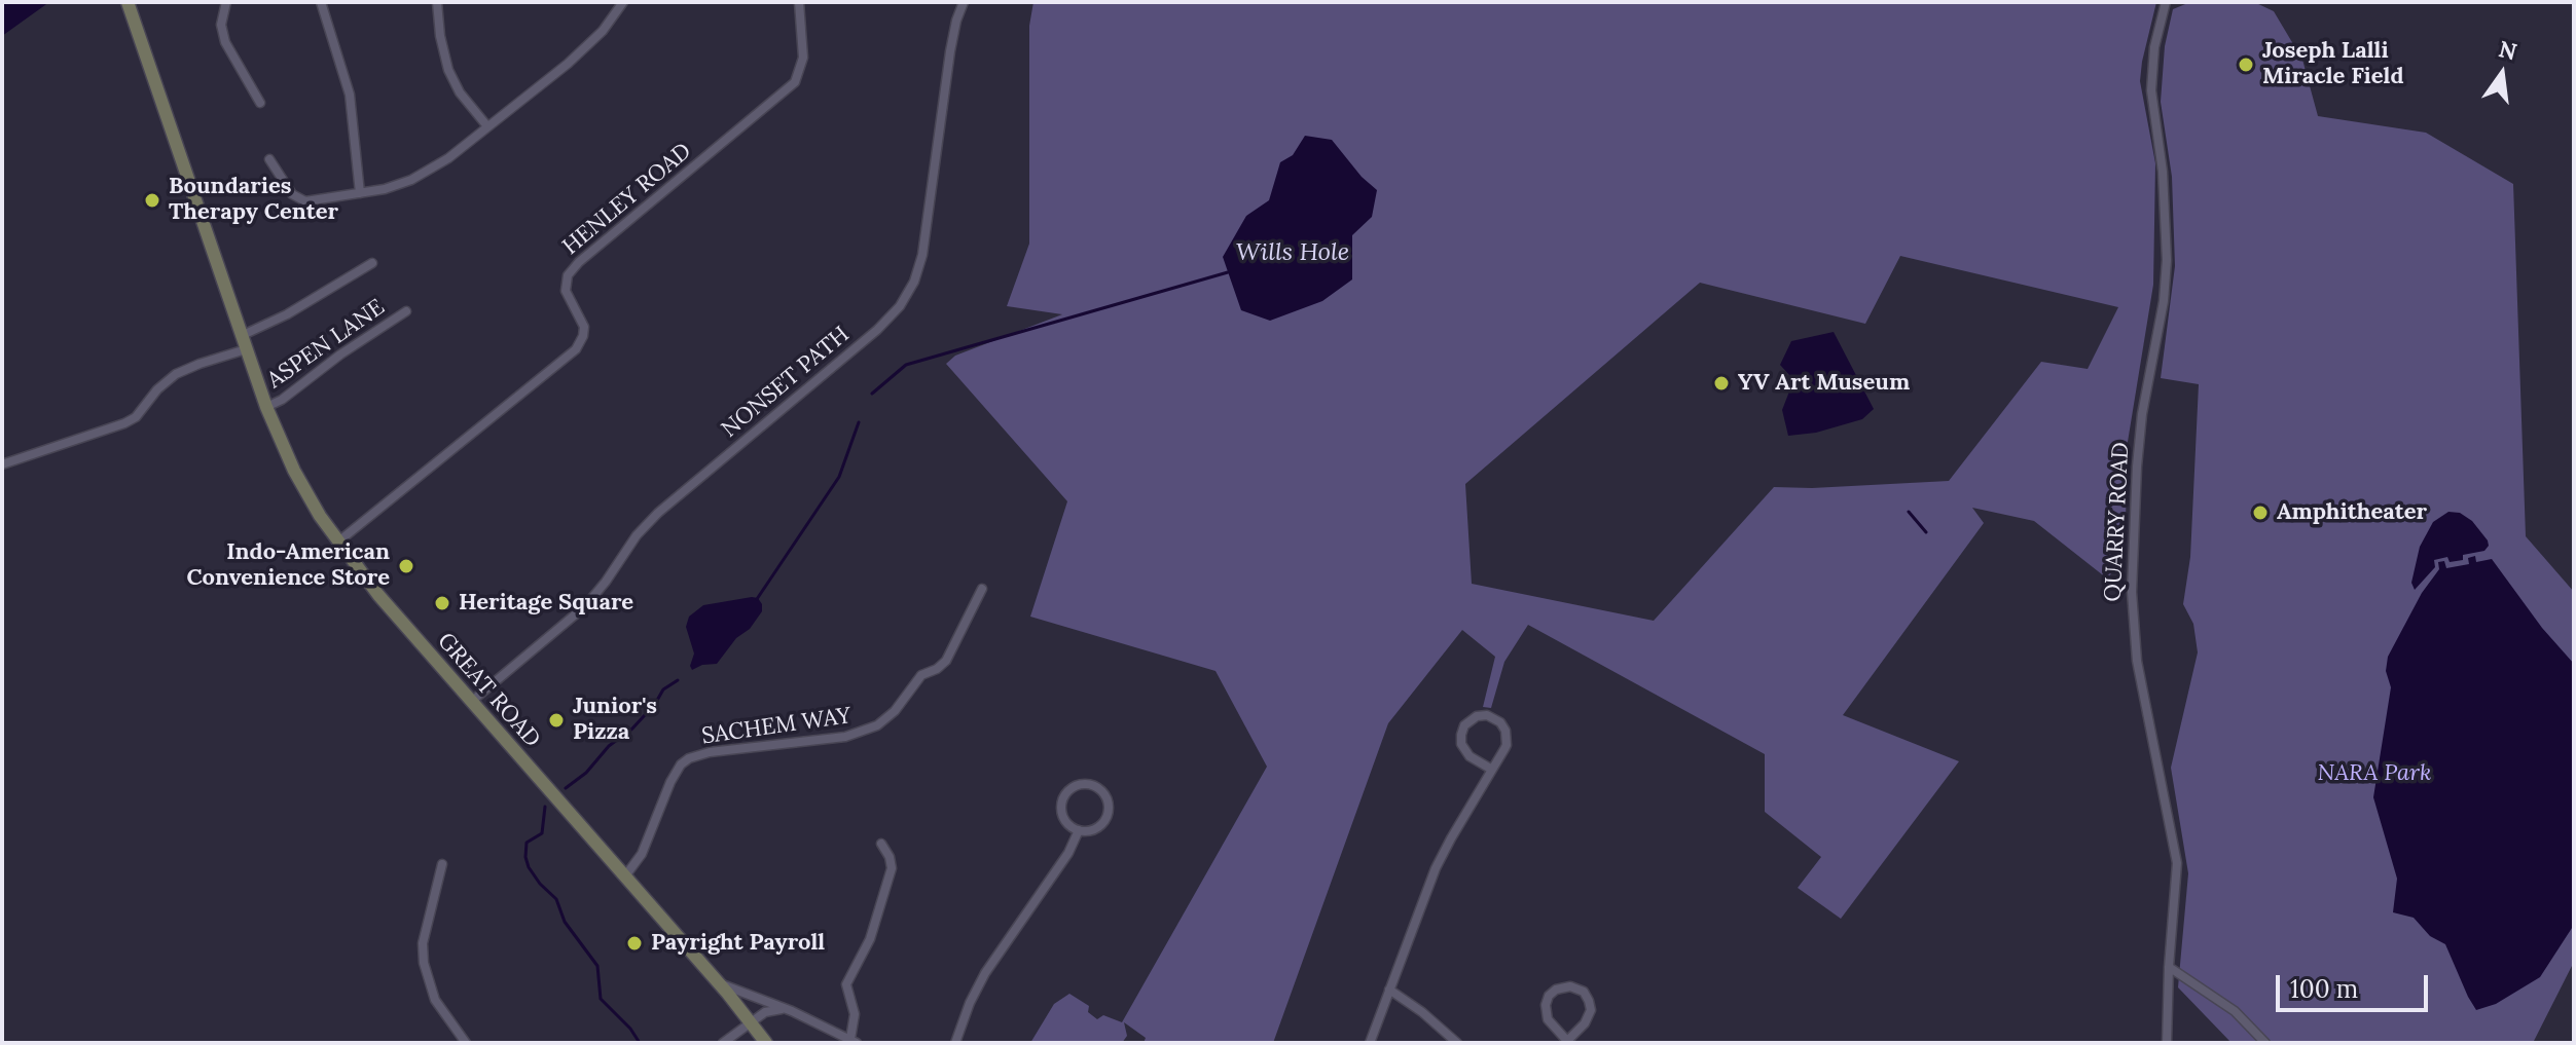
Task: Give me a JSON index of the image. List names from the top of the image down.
{
  "streets": {
    "main road": ["GREAT ROAD"],
    "street": [
      "HENLEY ROAD",
      "ASPEN LANE",
      "NONSET PATH",
      "QUARRY ROAD",
      "SACHEM WAY"
    ]
  },
  "crossings": [
    ["HENLEY ROAD", "GREAT ROAD"],
    ["ASPEN LANE", "GREAT ROAD"],
    ["NONSET PATH", "GREAT ROAD"],
    ["GREAT ROAD", "SACHEM WAY"]
  ],
  "water": ["Wills Hole"],
  "parks": ["NARA Park"],
  "places": [
    "Joseph Lalli Miracle Field",
    "Boundaries Therapy Center",
    "YV Art Museum",
    "Amphitheater",
    "Indo-American Convenience Store",
    "Heritage Square",
    "Junior's Pizza",
    "Payright Payroll"
  ],
  "scale_bar": "100 m",
  "north": "top"
}
